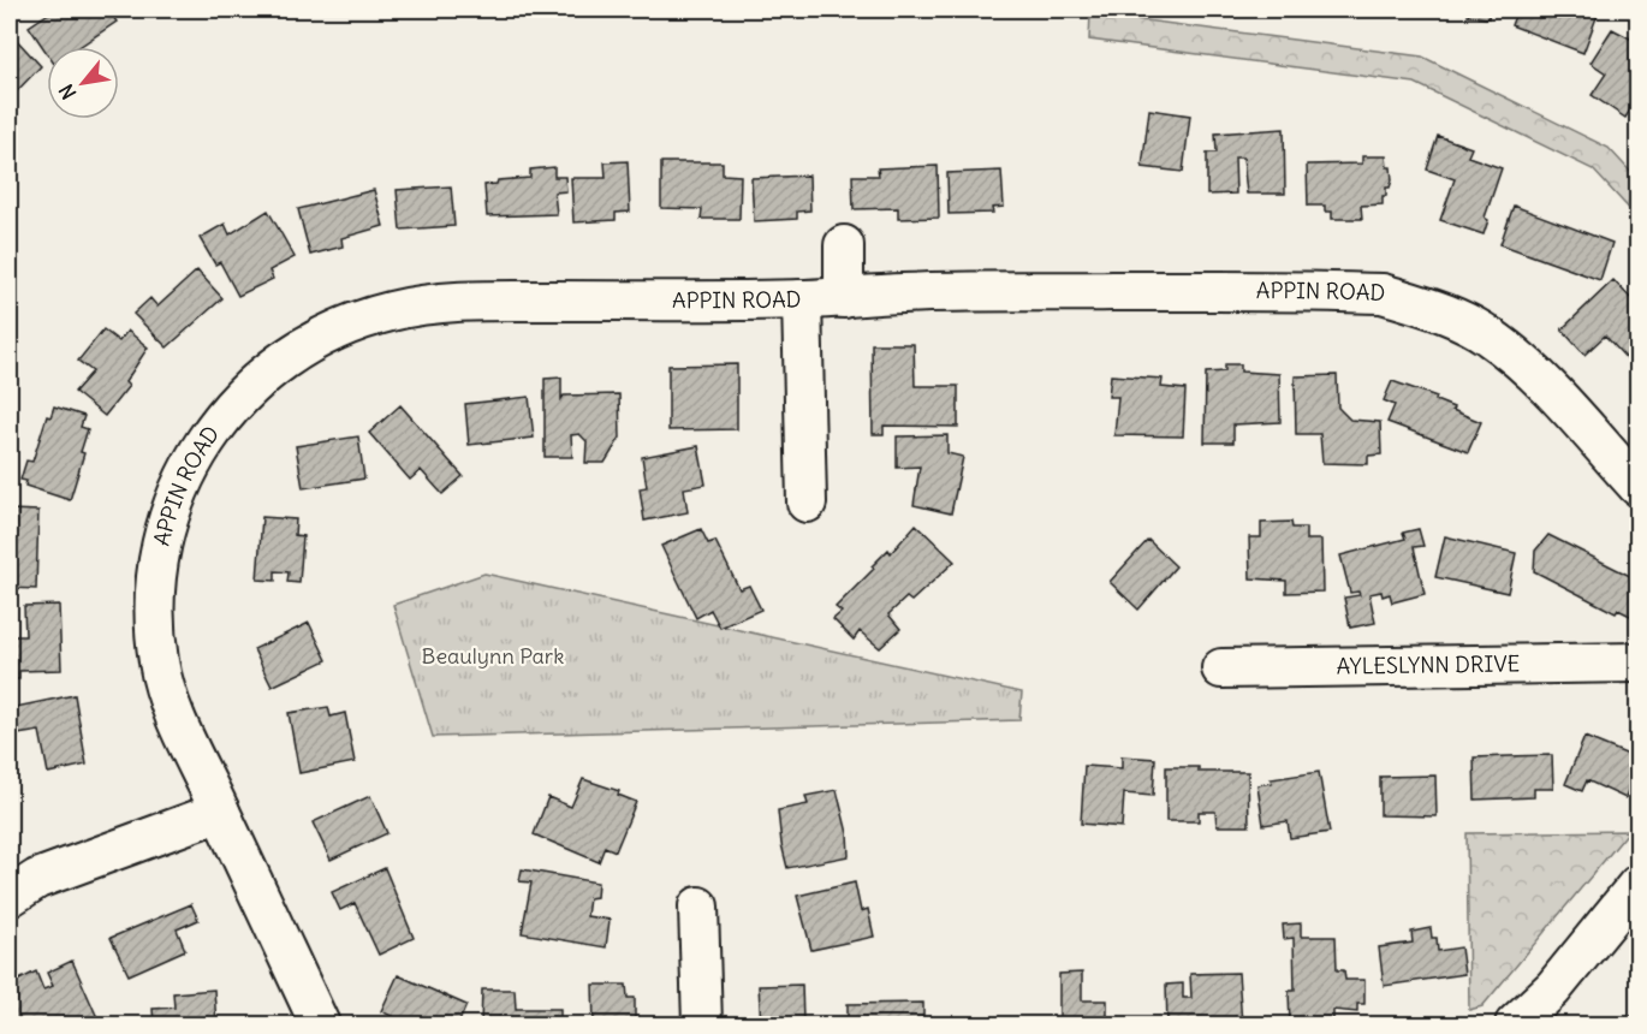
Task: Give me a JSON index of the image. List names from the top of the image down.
{
  "streets": {
    "street": ["APPIN ROAD", "AYLESLYNN DRIVE"]
  },
  "parks": ["Beaulynn Park"],
  "north": "bottom left"
}
